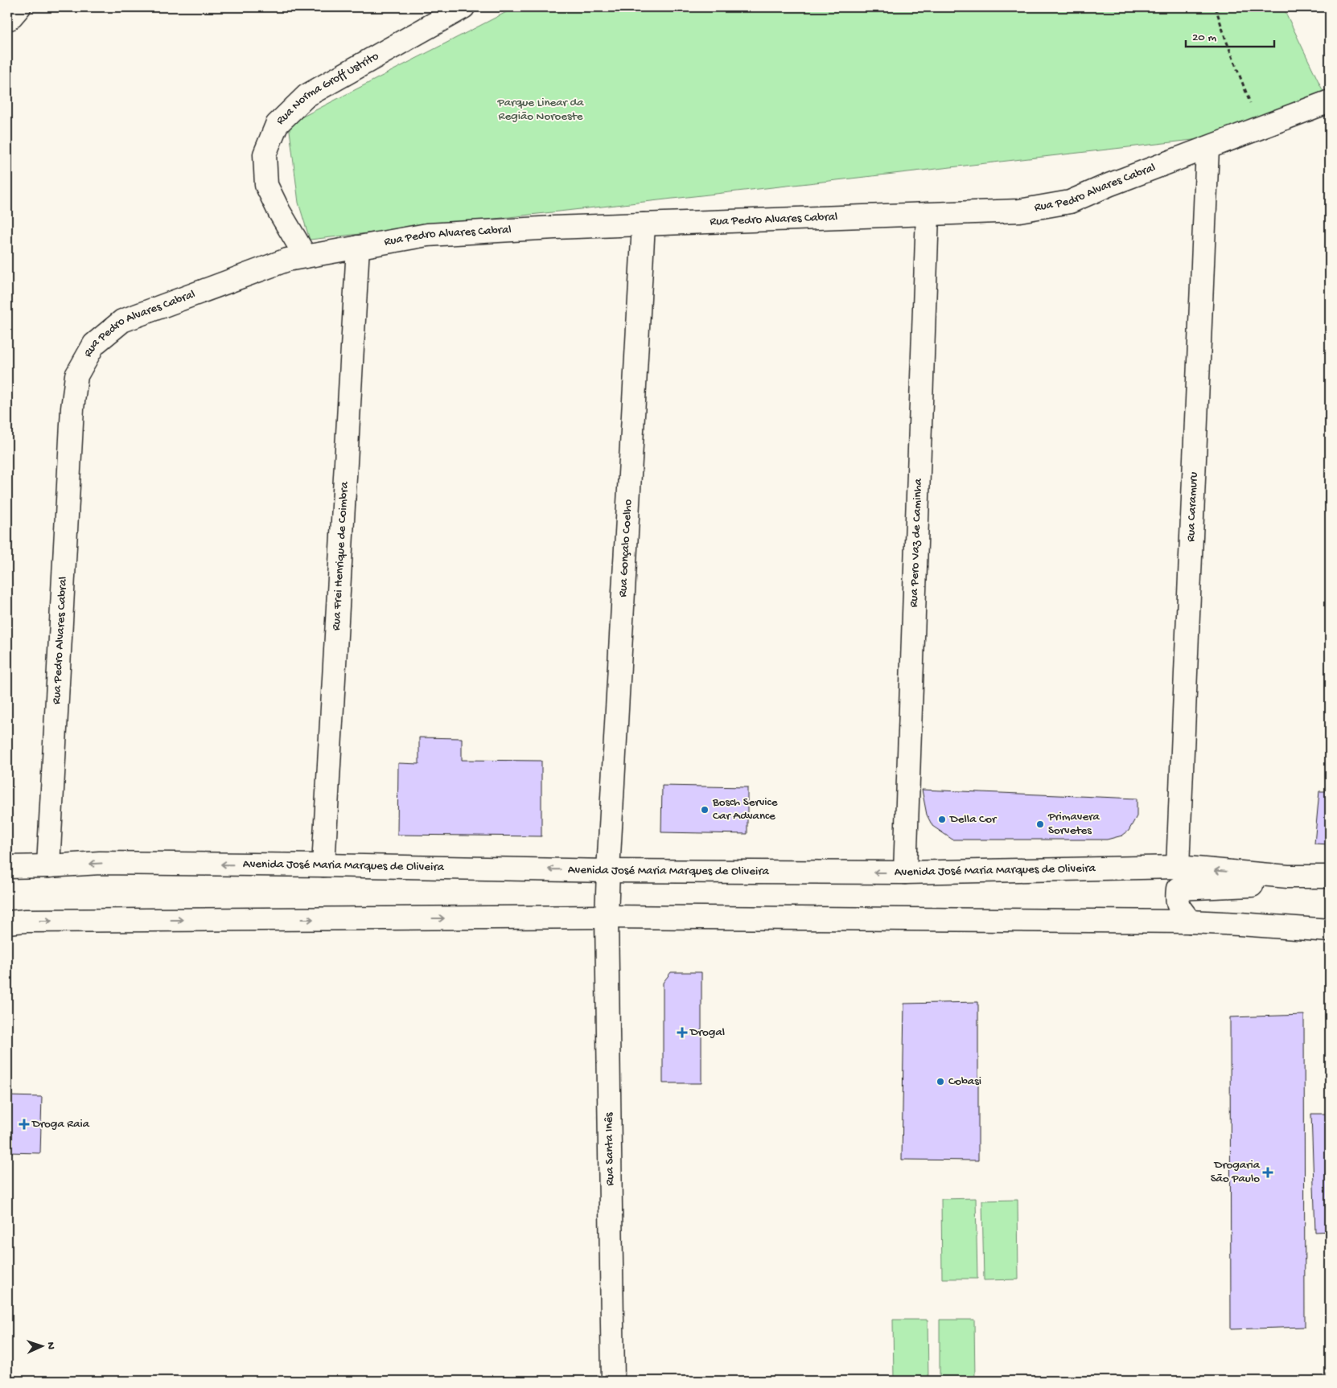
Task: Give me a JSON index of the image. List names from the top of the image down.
{
  "streets": {
    "street": [
      "Rua Norma Groff Ustrito",
      "Rua Pedro Alvares Cabral",
      "Rua Caramuru",
      "Rua Pero Vaz de Caminha",
      "Rua Gonçalo Coelho",
      "Rua Frei Henrique de Coimbra",
      "Avenida José Maria Marques de Oliveira",
      "Rua Santa Inês"
    ]
  },
  "crossings": [
    ["Rua Norma Groff Ustrito", "Rua Pedro Alvares Cabral"],
    ["Rua Pedro Alvares Cabral", "Rua Caramuru"],
    ["Rua Pedro Alvares Cabral", "Rua Pero Vaz de Caminha"],
    ["Rua Pedro Alvares Cabral", "Rua Gonçalo Coelho"],
    ["Rua Pedro Alvares Cabral", "Rua Frei Henrique de Coimbra"],
    ["Rua Pedro Alvares Cabral", "Avenida José Maria Marques de Oliveira"],
    ["Rua Caramuru", "Avenida José Maria Marques de Oliveira"],
    ["Rua Pero Vaz de Caminha", "Avenida José Maria Marques de Oliveira"],
    ["Rua Gonçalo Coelho", "Avenida José Maria Marques de Oliveira"],
    ["Rua Gonçalo Coelho", "Rua Santa Inês"],
    ["Rua Frei Henrique de Coimbra", "Avenida José Maria Marques de Oliveira"]
  ],
  "parks": ["Parque Linear da Região Noroeste"],
  "places": {
    "other": [
      "Bosch Service Car Advance",
      "Della Cor",
      "Primavera Sorvetes",
      "Cobasi"
    ],
    "health": ["Drogal", "Droga Raia", "Drogaria São Paulo"]
  },
  "scale_bar": "20 m",
  "north": "right"
}
